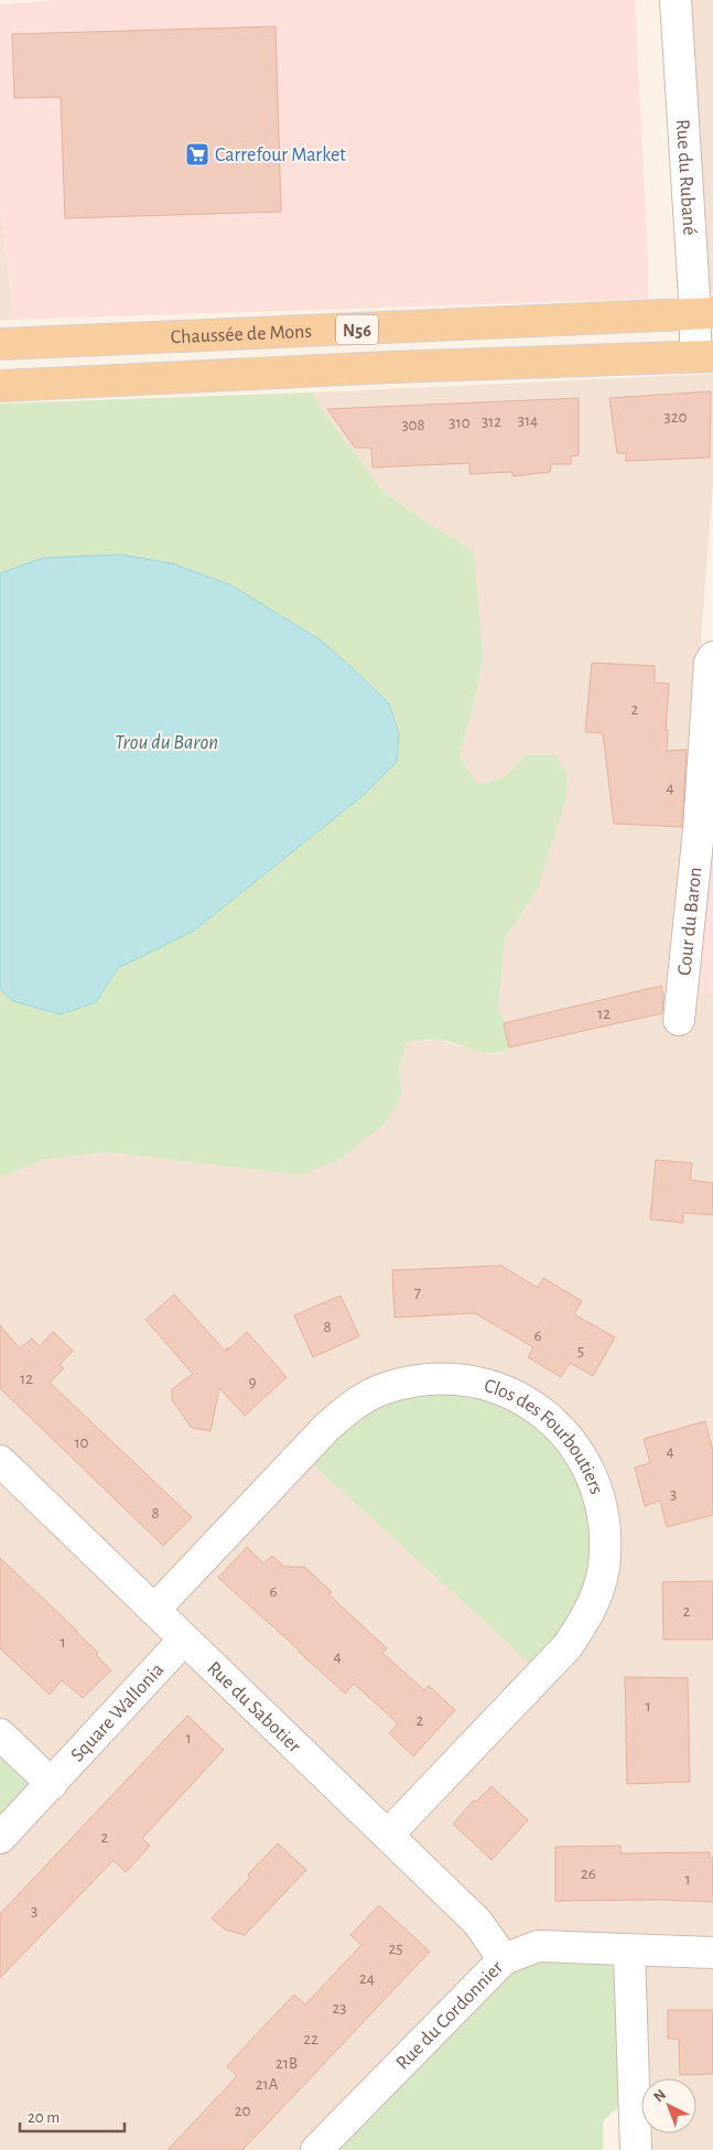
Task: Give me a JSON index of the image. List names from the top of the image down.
{
  "streets": {
    "main road": ["N56", "Chaussée de Mons"],
    "street": [
      "Rue du Rubané",
      "Cour du Baron",
      "Clos des Fourboutiers",
      "Rue du Sabotier",
      "Square Wallonia",
      "Rue du Cordonnier"
    ]
  },
  "crossings": [
    ["Rue du Rubané", "Chaussée de Mons"],
    ["Clos des Fourboutiers", "Rue du Sabotier"],
    ["Rue du Sabotier", "Square Wallonia"],
    ["Rue du Sabotier", "Rue du Cordonnier"]
  ],
  "water": ["Trou du Baron"],
  "places": {
    "supermarket": ["Carrefour Market"]
  },
  "house_numbers": [
    "320",
    "314",
    "312",
    "310",
    "308",
    "2",
    "4",
    "12",
    "7",
    "8",
    "6",
    "5",
    "12",
    "9",
    "10",
    "4",
    "3",
    "8",
    "6",
    "2",
    "1",
    "4",
    "1",
    "2",
    "1",
    "2",
    "26",
    "1",
    "3",
    "25",
    "24",
    "23",
    "22",
    "21B",
    "21A",
    "20"
  ],
  "scale_bar": "20 m",
  "north": "top left"
}
